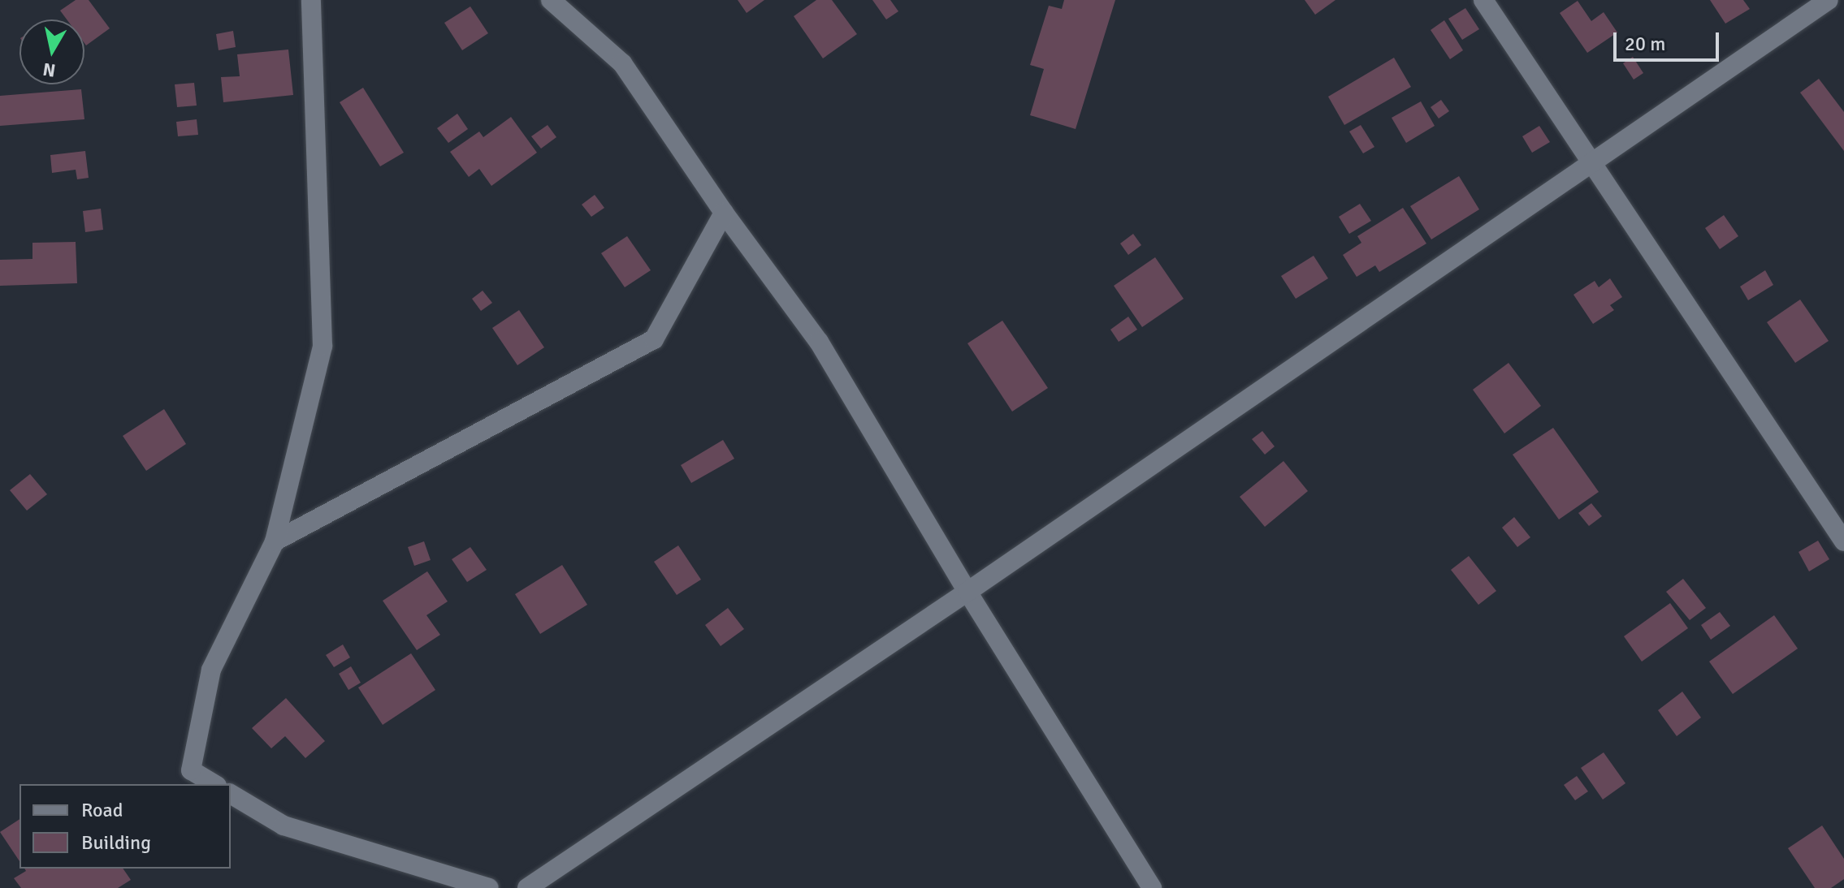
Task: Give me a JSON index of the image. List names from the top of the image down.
{
  "legend": ["Road", "Building"],
  "scale_bar": "20 m",
  "north": "bottom"
}
